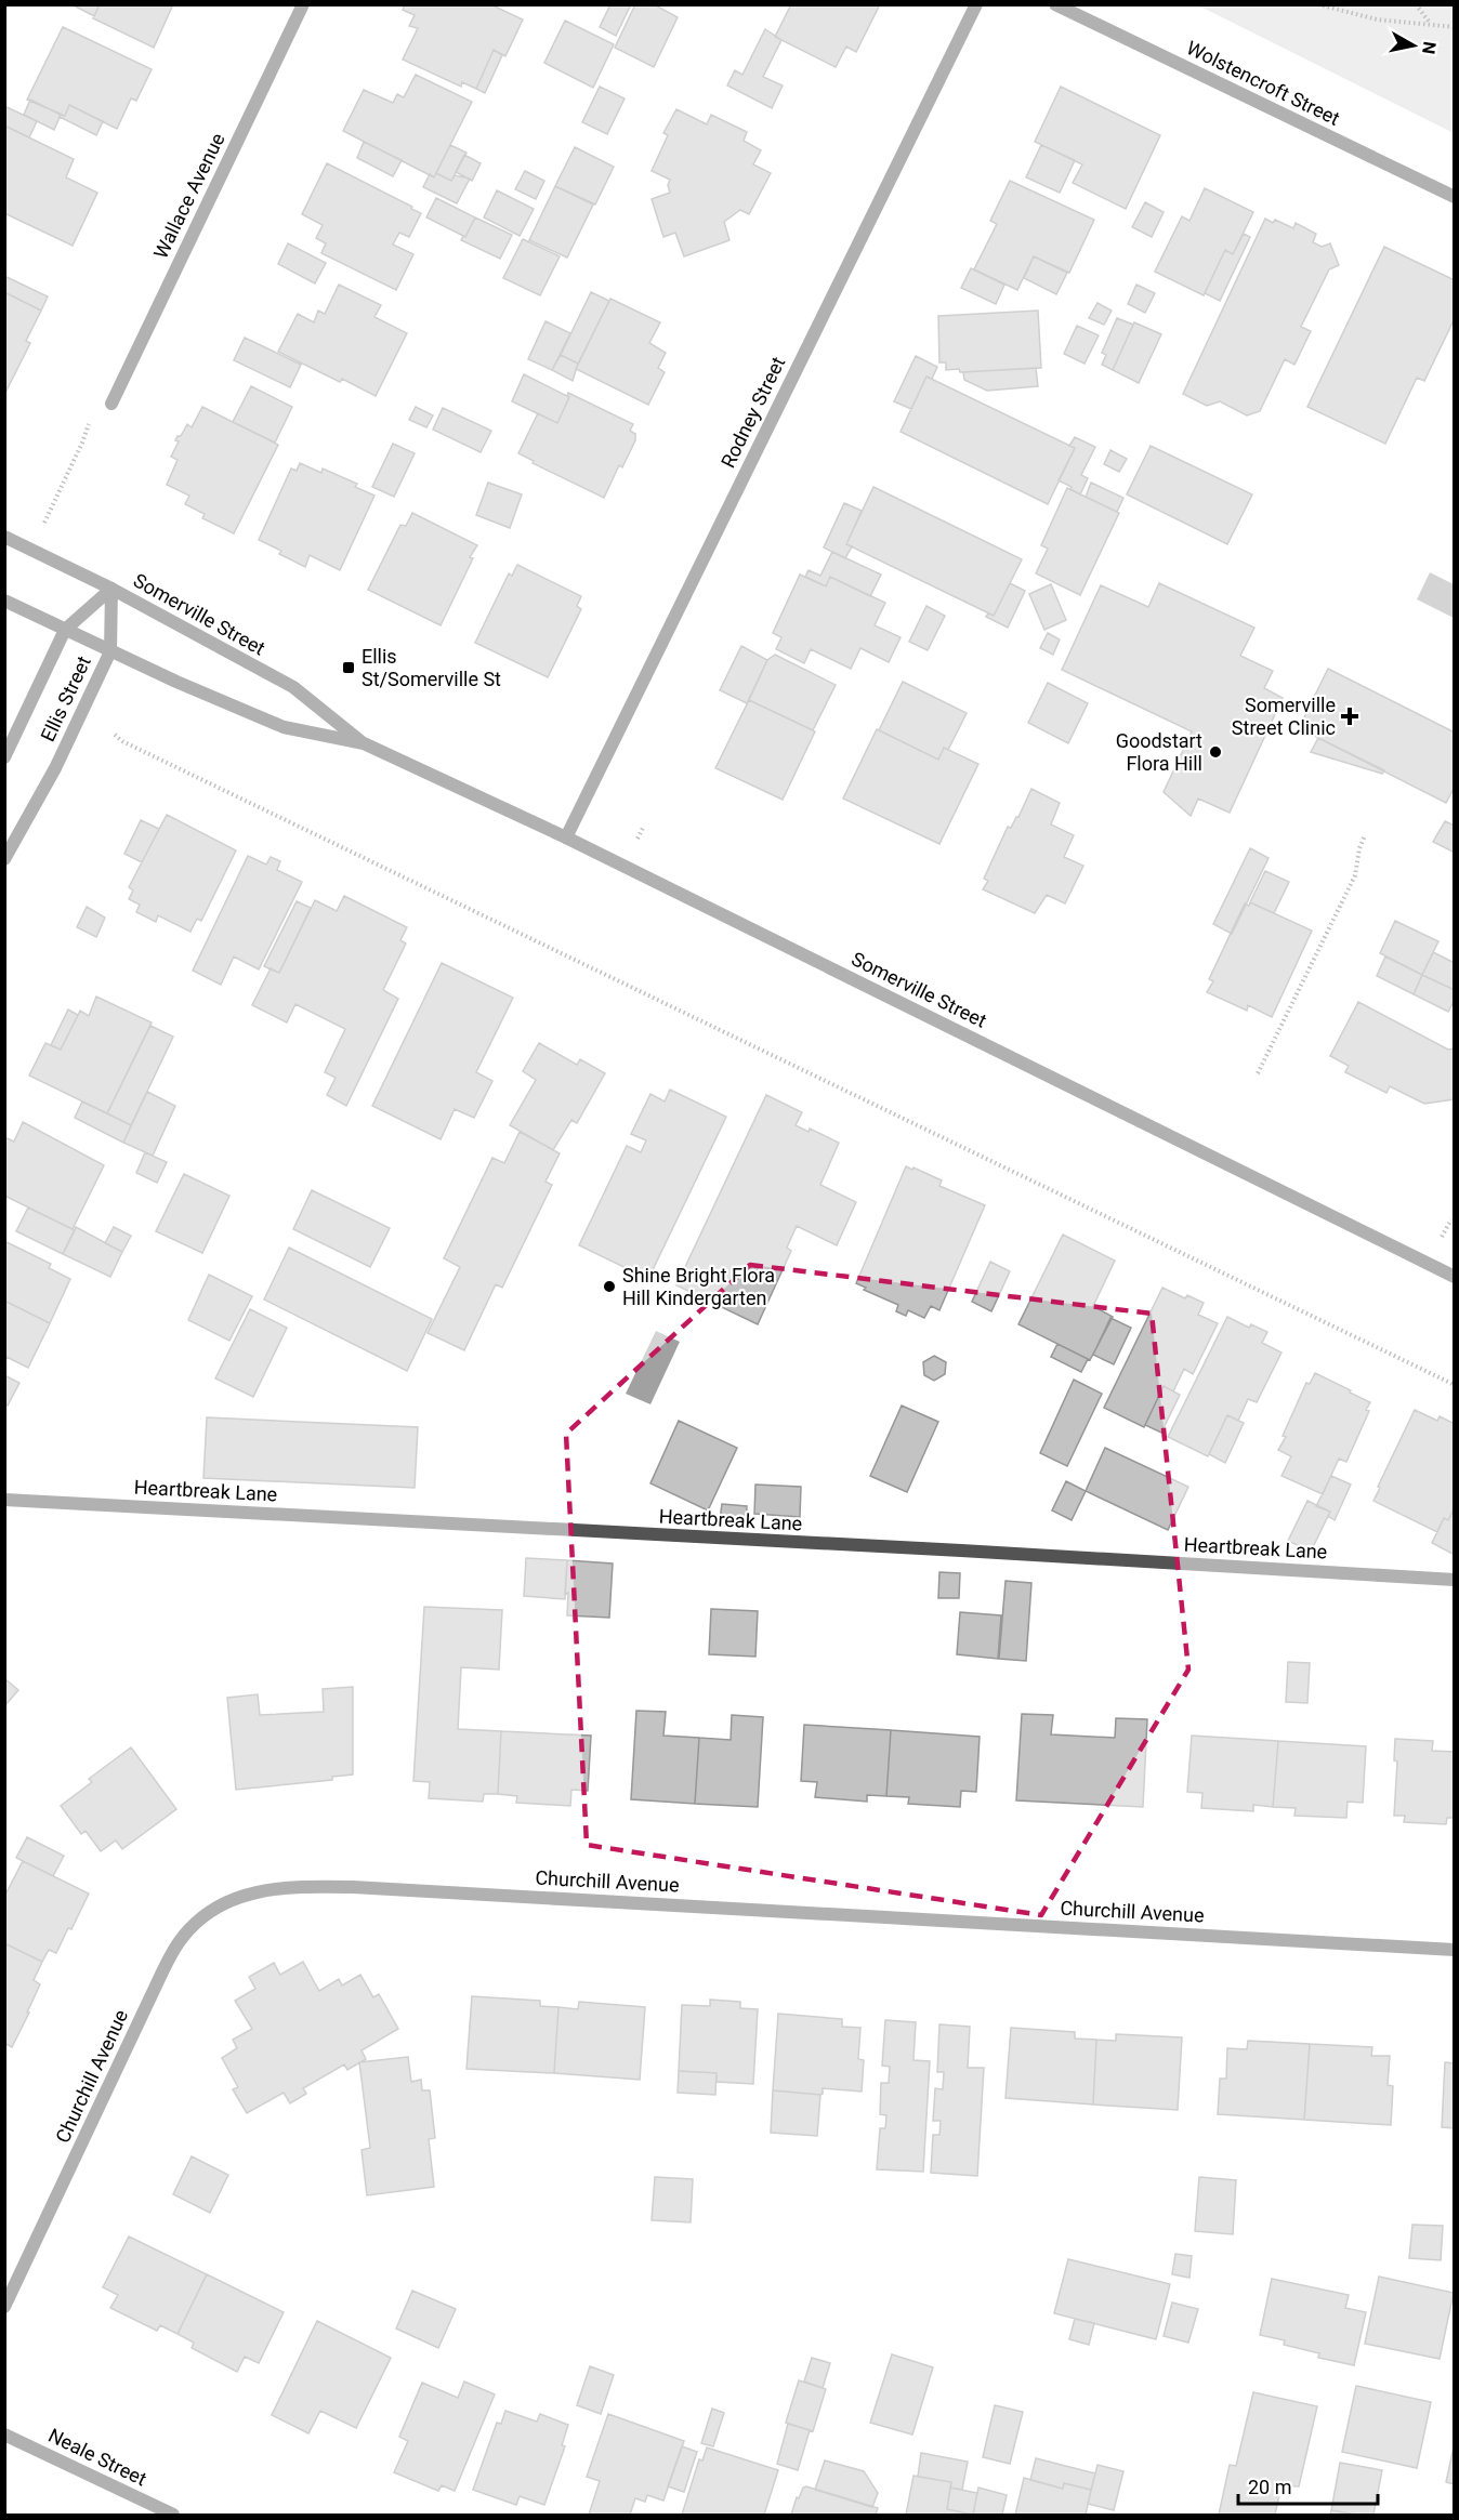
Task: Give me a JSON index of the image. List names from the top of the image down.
{
  "streets": {
    "street": [
      "Wolstencroft Street",
      "Wallace Avenue",
      "Rodney Street",
      "Somerville Street",
      "Ellis Street",
      "Heartbreak Lane",
      "Churchill Avenue",
      "Neale Street"
    ]
  },
  "crossings": [
    ["Rodney Street", "Somerville Street"],
    ["Somerville Street", "Ellis Street"]
  ],
  "places": {
    "transit": ["Ellis St/Somerville St"],
    "health": ["Somerville Street Clinic"],
    "other": ["Goodstart Flora Hill", "Shine Bright Flora Hill Kindergarten"]
  },
  "scale_bar": "20 m",
  "north": "right"
}
